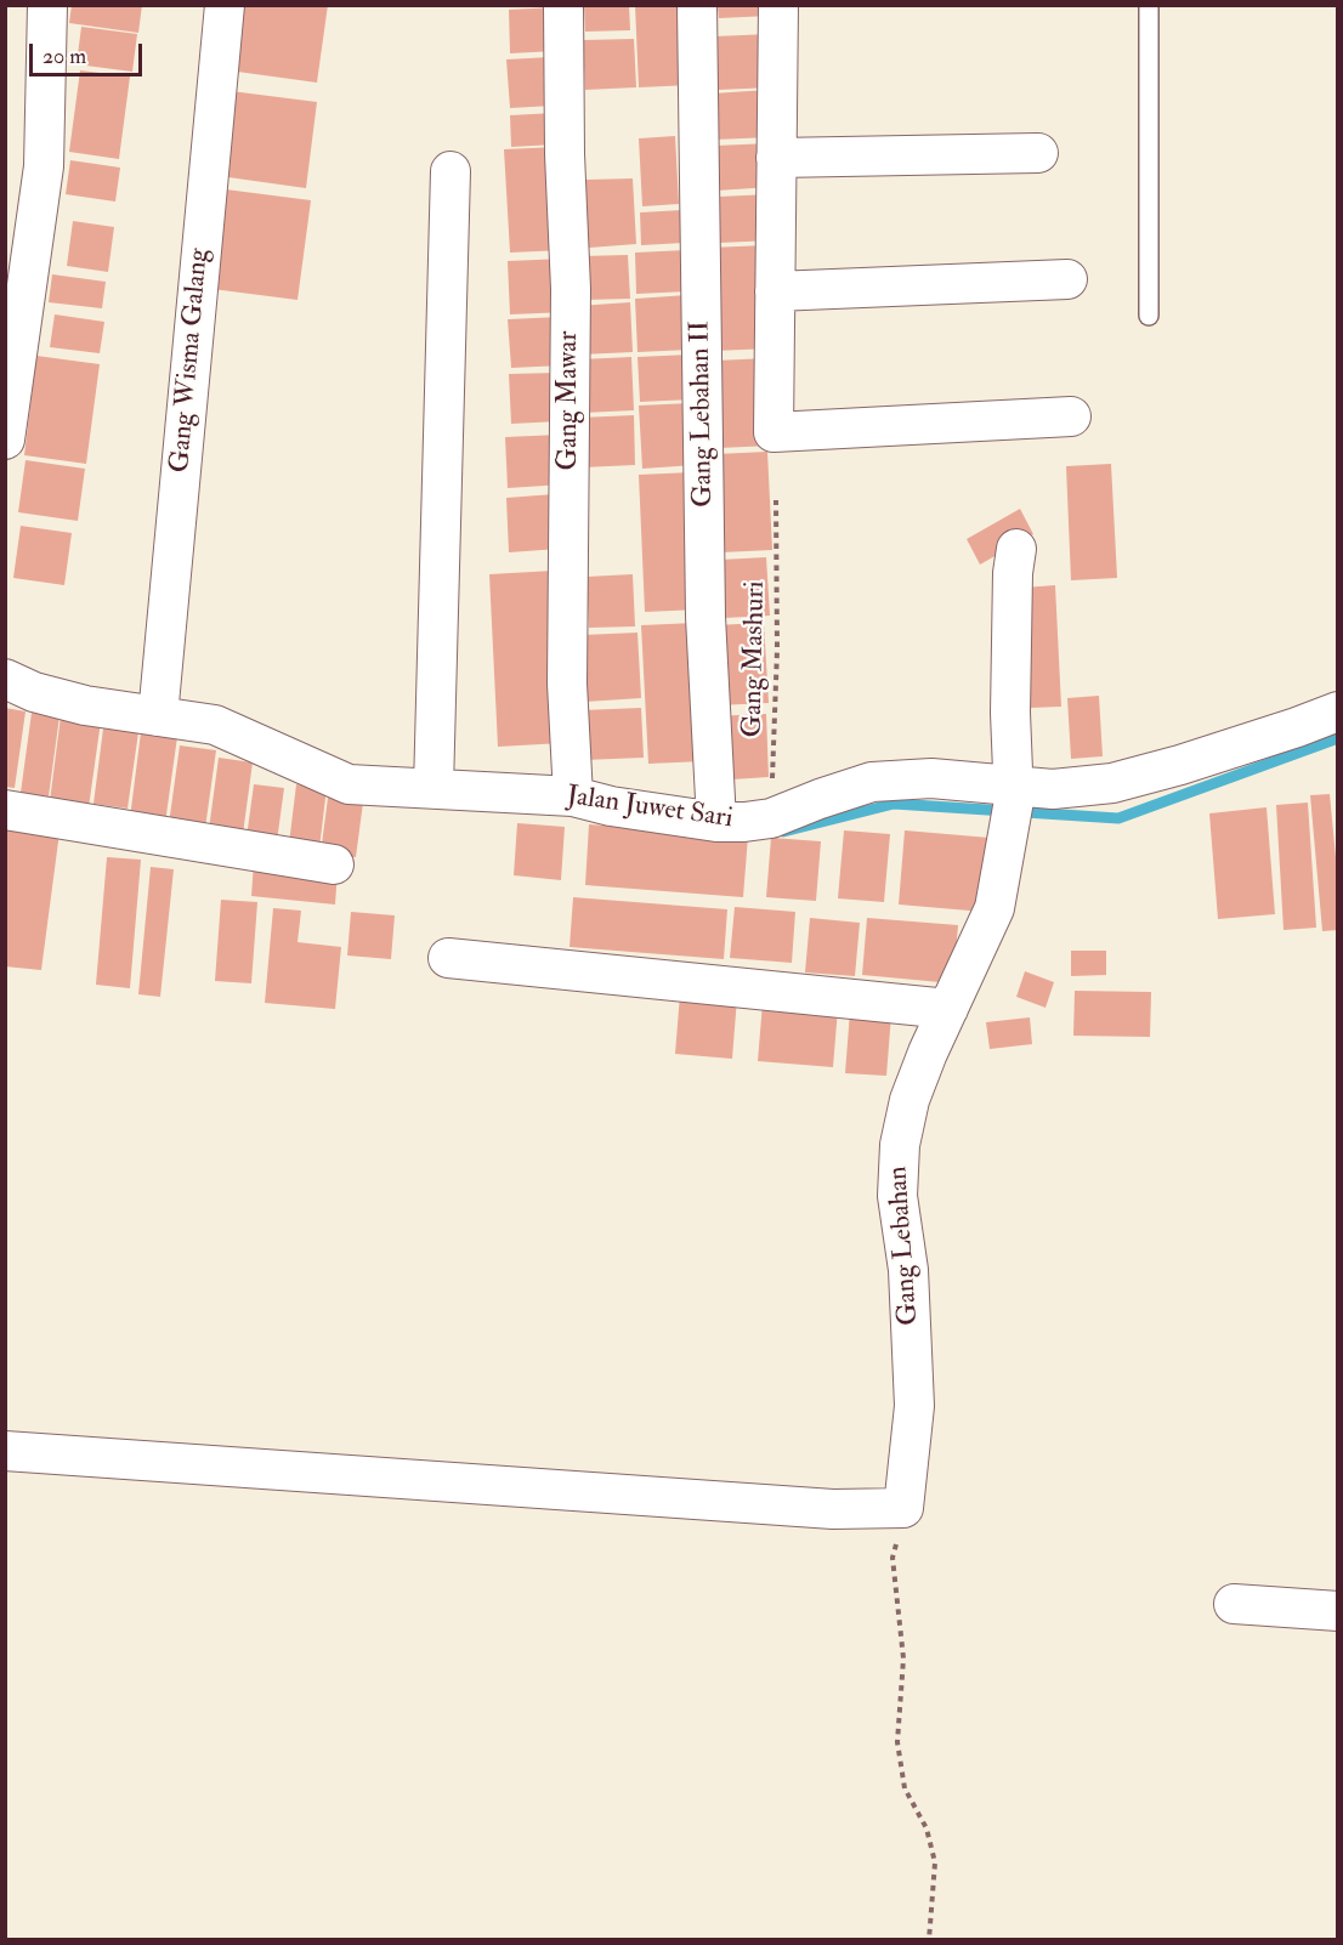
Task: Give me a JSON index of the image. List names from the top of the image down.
{
  "streets": {
    "street": [
      "Gang Wisma Galang",
      "Gang Mawar",
      "Gang Lebahan II",
      "Jalan Juwet Sari",
      "Gang Lebahan"
    ],
    "path": ["Gang Mashuri"]
  },
  "crossings": [
    ["Gang Wisma Galang", "Jalan Juwet Sari"],
    ["Gang Mawar", "Jalan Juwet Sari"],
    ["Gang Lebahan II", "Jalan Juwet Sari"],
    ["Gang Mashuri", "Jalan Juwet Sari"],
    ["Jalan Juwet Sari", "Gang Lebahan"]
  ],
  "scale_bar": "20 m"
}
